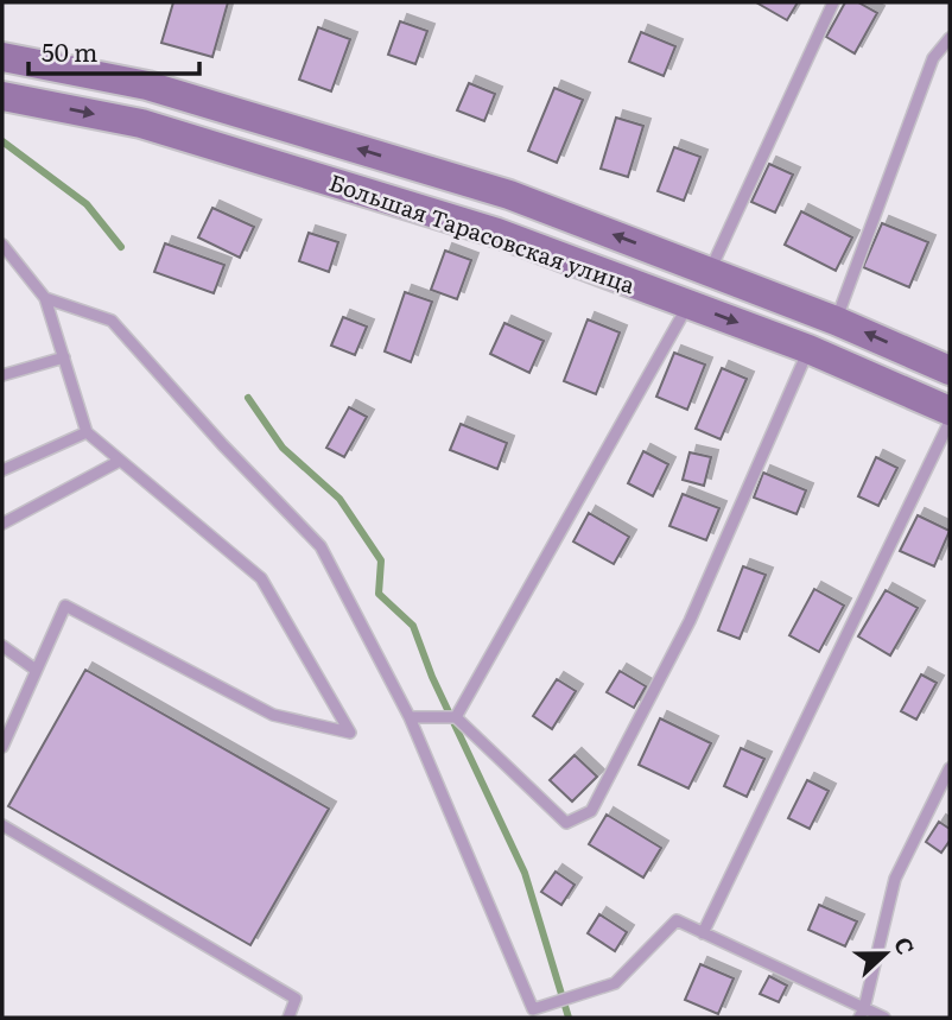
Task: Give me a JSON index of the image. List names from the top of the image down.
{
  "streets": {
    "street": ["Большая Тарасовская улица"]
  },
  "scale_bar": "50 m",
  "north": "right"
}
